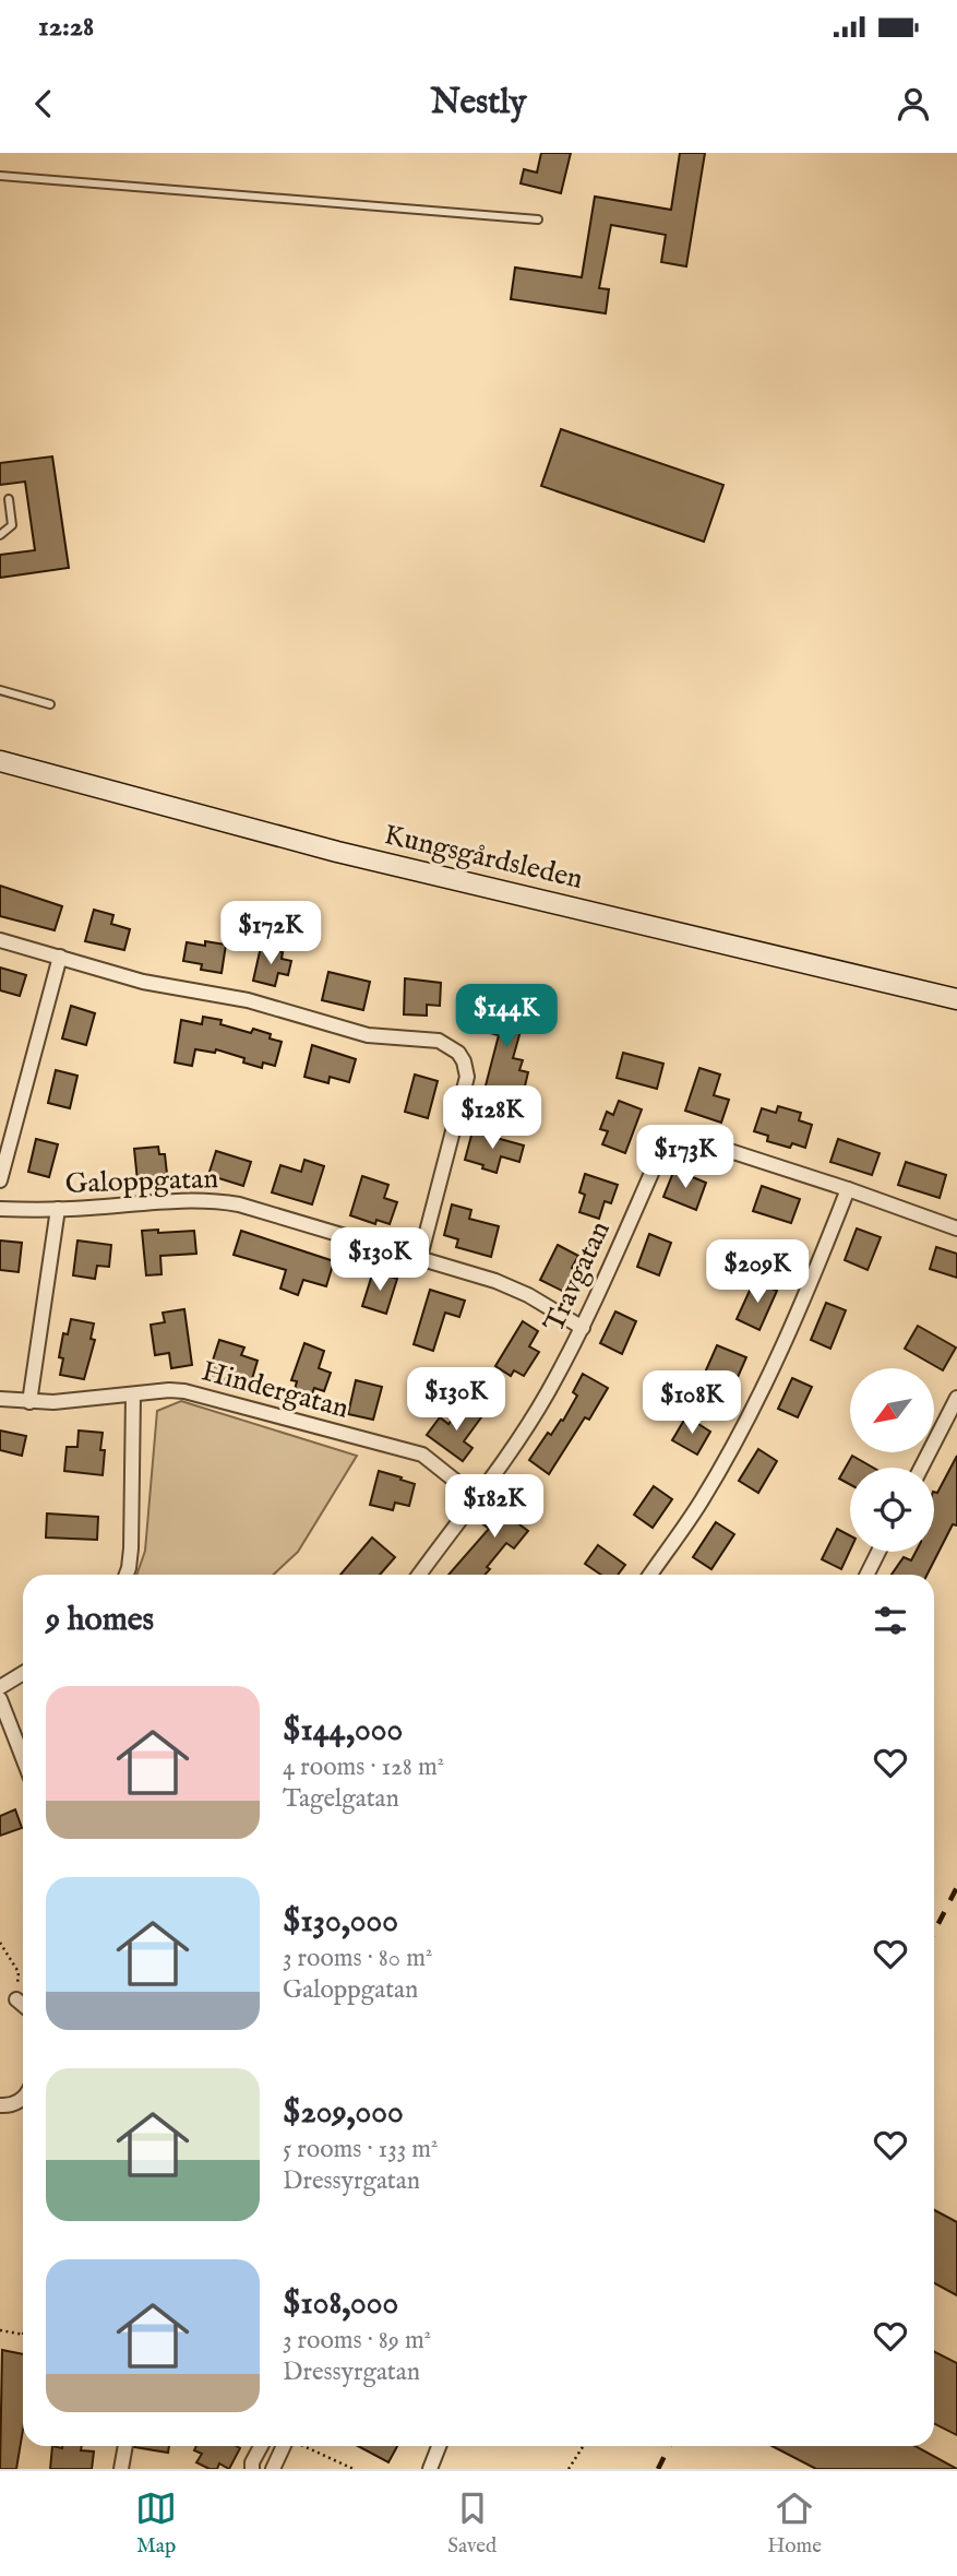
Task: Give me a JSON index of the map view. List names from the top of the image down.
{
  "streets": {
    "main road": ["Kungsgårdsleden"],
    "street": ["Galoppgatan", "Travgatan", "Hindergatan"]
  },
  "crossings": [
    ["Galoppgatan", "Travgatan"],
    ["Travgatan", "Hindergatan"]
  ],
  "north": "bottom left",
  "page": {
    "status": "12:28",
    "header": "Nestly",
    "price": [
      "$172K",
      "$144K",
      "$128K",
      "$173K",
      "$130K",
      "$209K",
      "$130K",
      "$108K",
      "$182K"
    ],
    "heading": "9 homes",
    "list": [
      {
        "name": "$144,000",
        "note": "4 rooms · 128 m² · Tagelgatan"
      },
      {
        "name": "$130,000",
        "note": "3 rooms · 80 m² · Galoppgatan"
      },
      {
        "name": "$209,000",
        "note": "5 rooms · 133 m² · Dressyrgatan"
      },
      {
        "name": "$108,000",
        "note": "3 rooms · 89 m² · Dressyrgatan"
      }
    ],
    "tabs": ["Map", "Saved", "Home"]
  }
}
